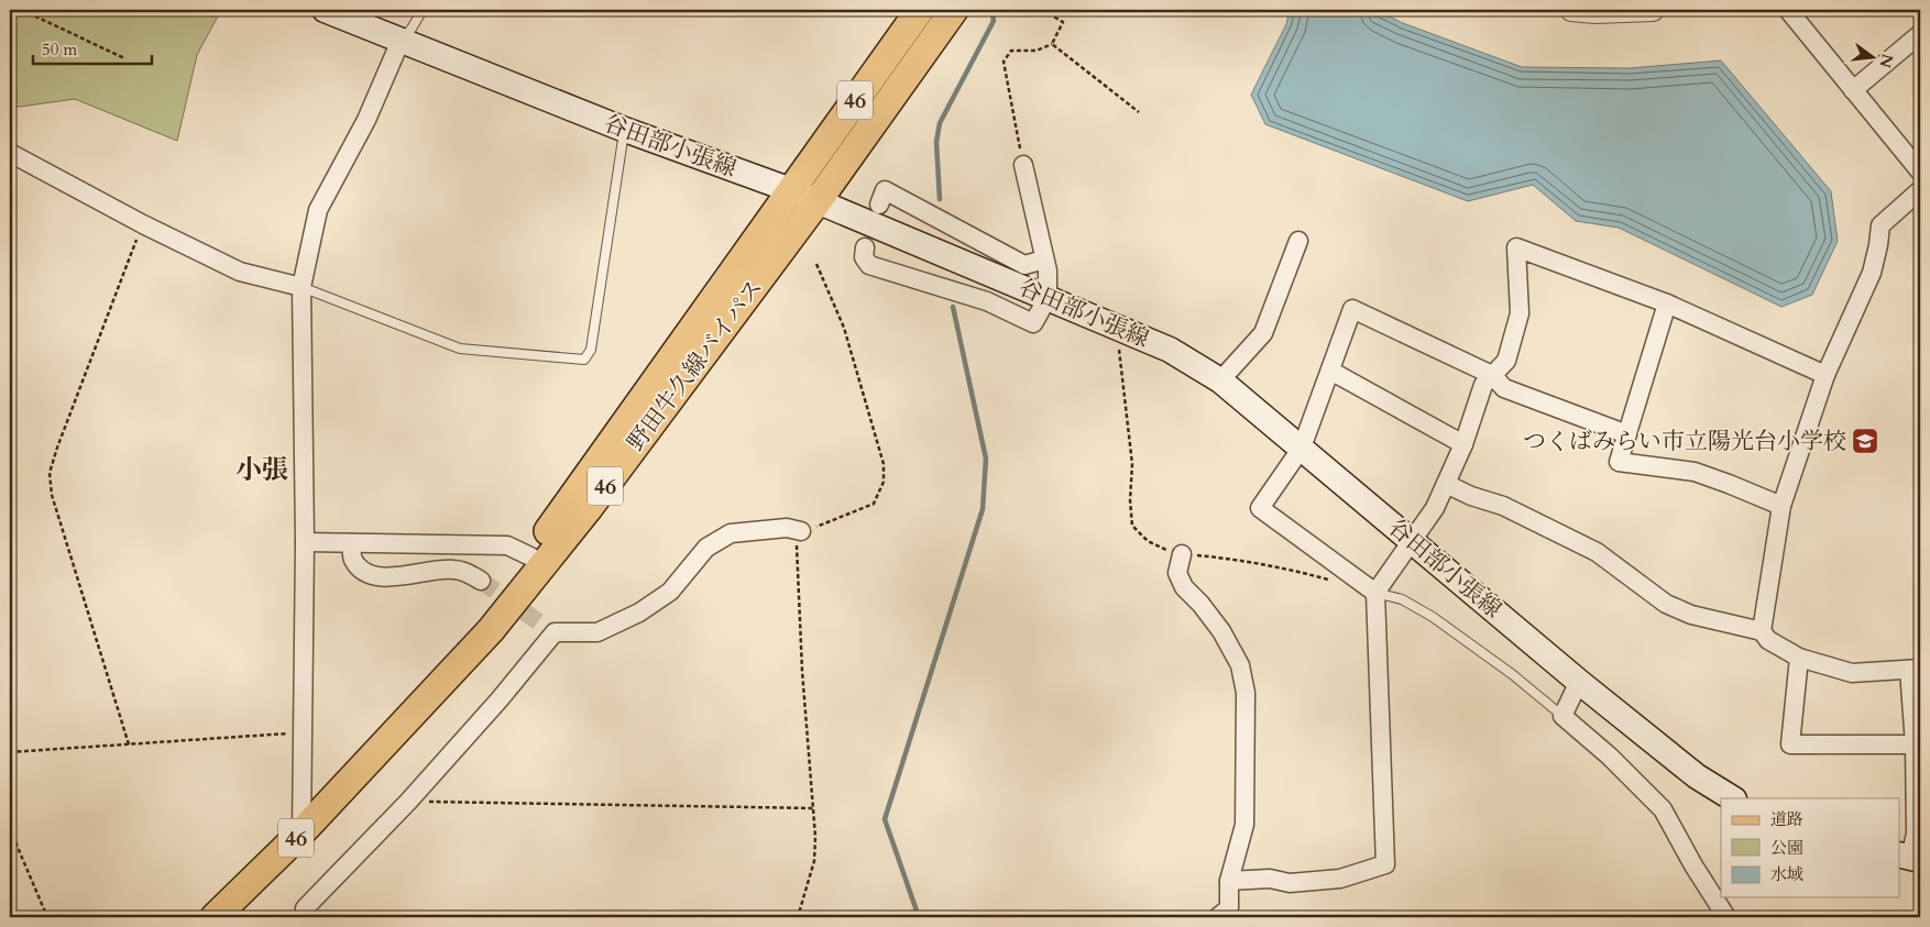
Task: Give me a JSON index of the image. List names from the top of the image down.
{
  "streets": {
    "main road": ["46", "谷田部小張線", "野田牛久線バイパス"]
  },
  "crossings": [
    ["谷田部小張線", "野田牛久線バイパス"]
  ],
  "districts": ["小張"],
  "places": {
    "school or university": ["つくばみらい市立陽光台小学校"]
  },
  "legend": ["道路", "公園", "水域"],
  "scale_bar": "50 m",
  "north": "right"
}
